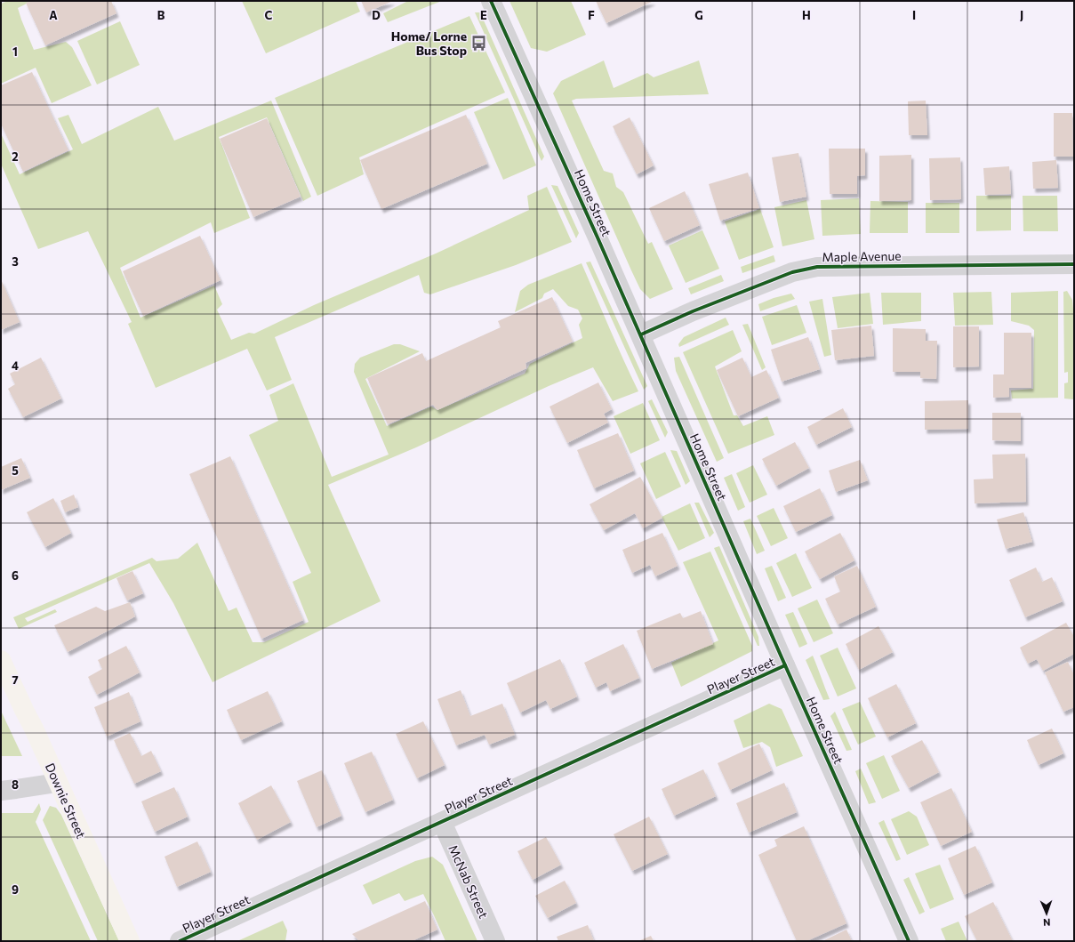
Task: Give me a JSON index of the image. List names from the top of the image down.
{
  "streets": {
    "main road": ["Downie Street"],
    "street": [
      "Home Street",
      "Maple Avenue",
      "Player Street",
      "McNab Street"
    ]
  },
  "crossings": [
    ["Home Street", "Maple Avenue"],
    ["Home Street", "Player Street"],
    ["Player Street", "McNab Street"]
  ],
  "places": {
    "bus stop": ["Home/ Lorne Bus Stop"]
  },
  "north": "bottom",
  "grid": {
    "columns": [
      "A",
      "B",
      "C",
      "D",
      "E",
      "F",
      "G",
      "H",
      "I",
      "J"
    ],
    "rows": [
      "1",
      "2",
      "3",
      "4",
      "5",
      "6",
      "7",
      "8",
      "9"
    ]
  }
}
